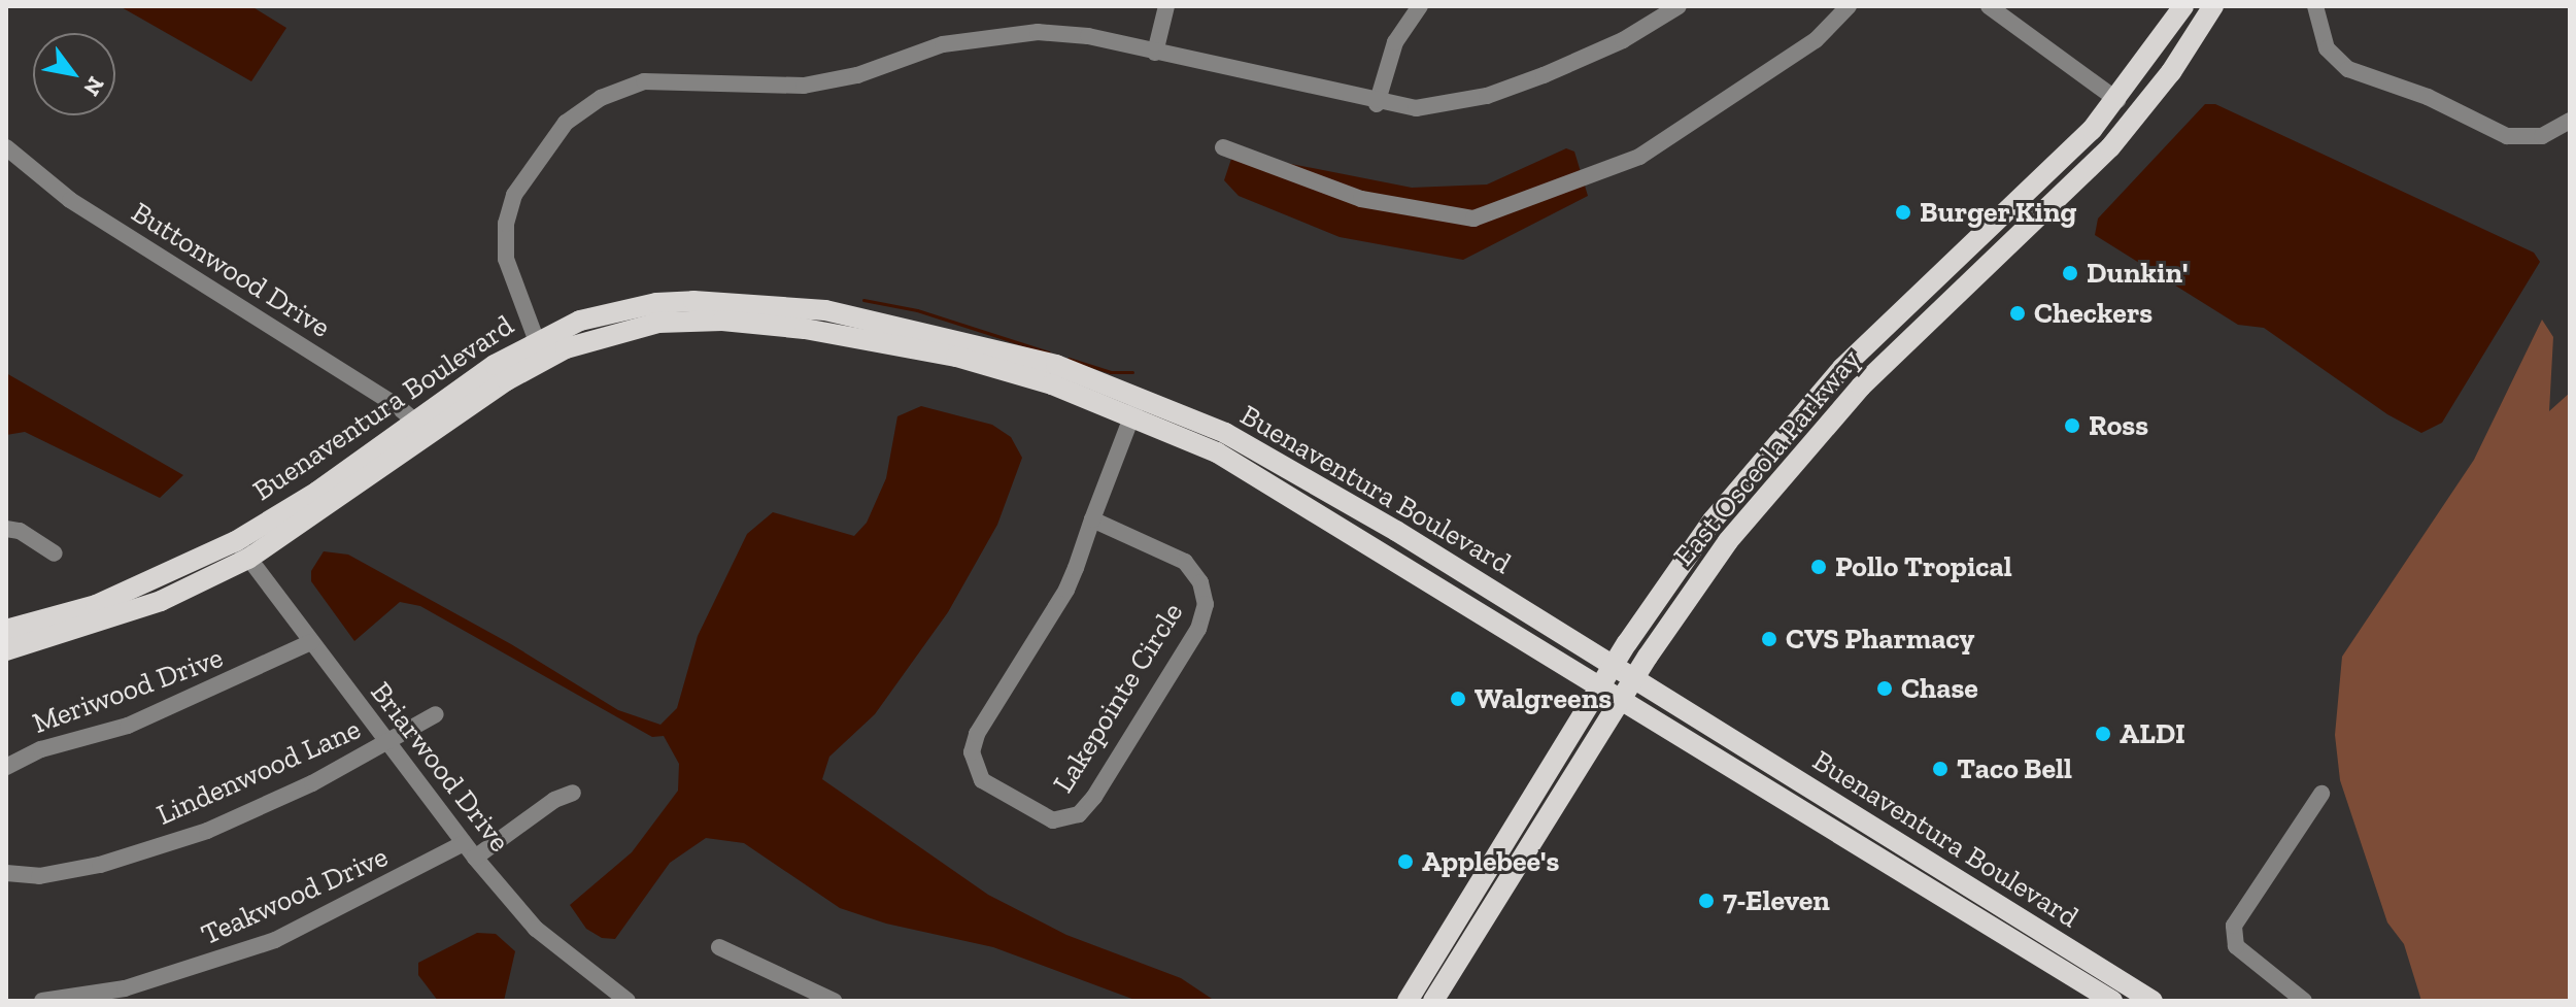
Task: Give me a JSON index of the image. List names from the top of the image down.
{
  "streets": {
    "main road": ["Buenaventura Boulevard", "East Osceola Parkway"],
    "street": [
      "Buttonwood Drive",
      "Meriwood Drive",
      "Lakepointe Circle",
      "Briarwood Drive",
      "Lindenwood Lane",
      "Teakwood Drive"
    ]
  },
  "crossings": [
    ["Buttonwood Drive", "Buenaventura Boulevard"],
    ["Buenaventura Boulevard", "East Osceola Parkway"],
    ["Buenaventura Boulevard", "Lakepointe Circle"],
    ["Buenaventura Boulevard", "Briarwood Drive"],
    ["Meriwood Drive", "Briarwood Drive"],
    ["Briarwood Drive", "Lindenwood Lane"],
    ["Briarwood Drive", "Teakwood Drive"]
  ],
  "places": [
    "Burger King",
    "Dunkin'",
    "Checkers",
    "Ross",
    "Pollo Tropical",
    "CVS Pharmacy",
    "Chase",
    "Walgreens",
    "ALDI",
    "Taco Bell",
    "Applebee's",
    "7-Eleven"
  ],
  "north": "bottom right"
}
